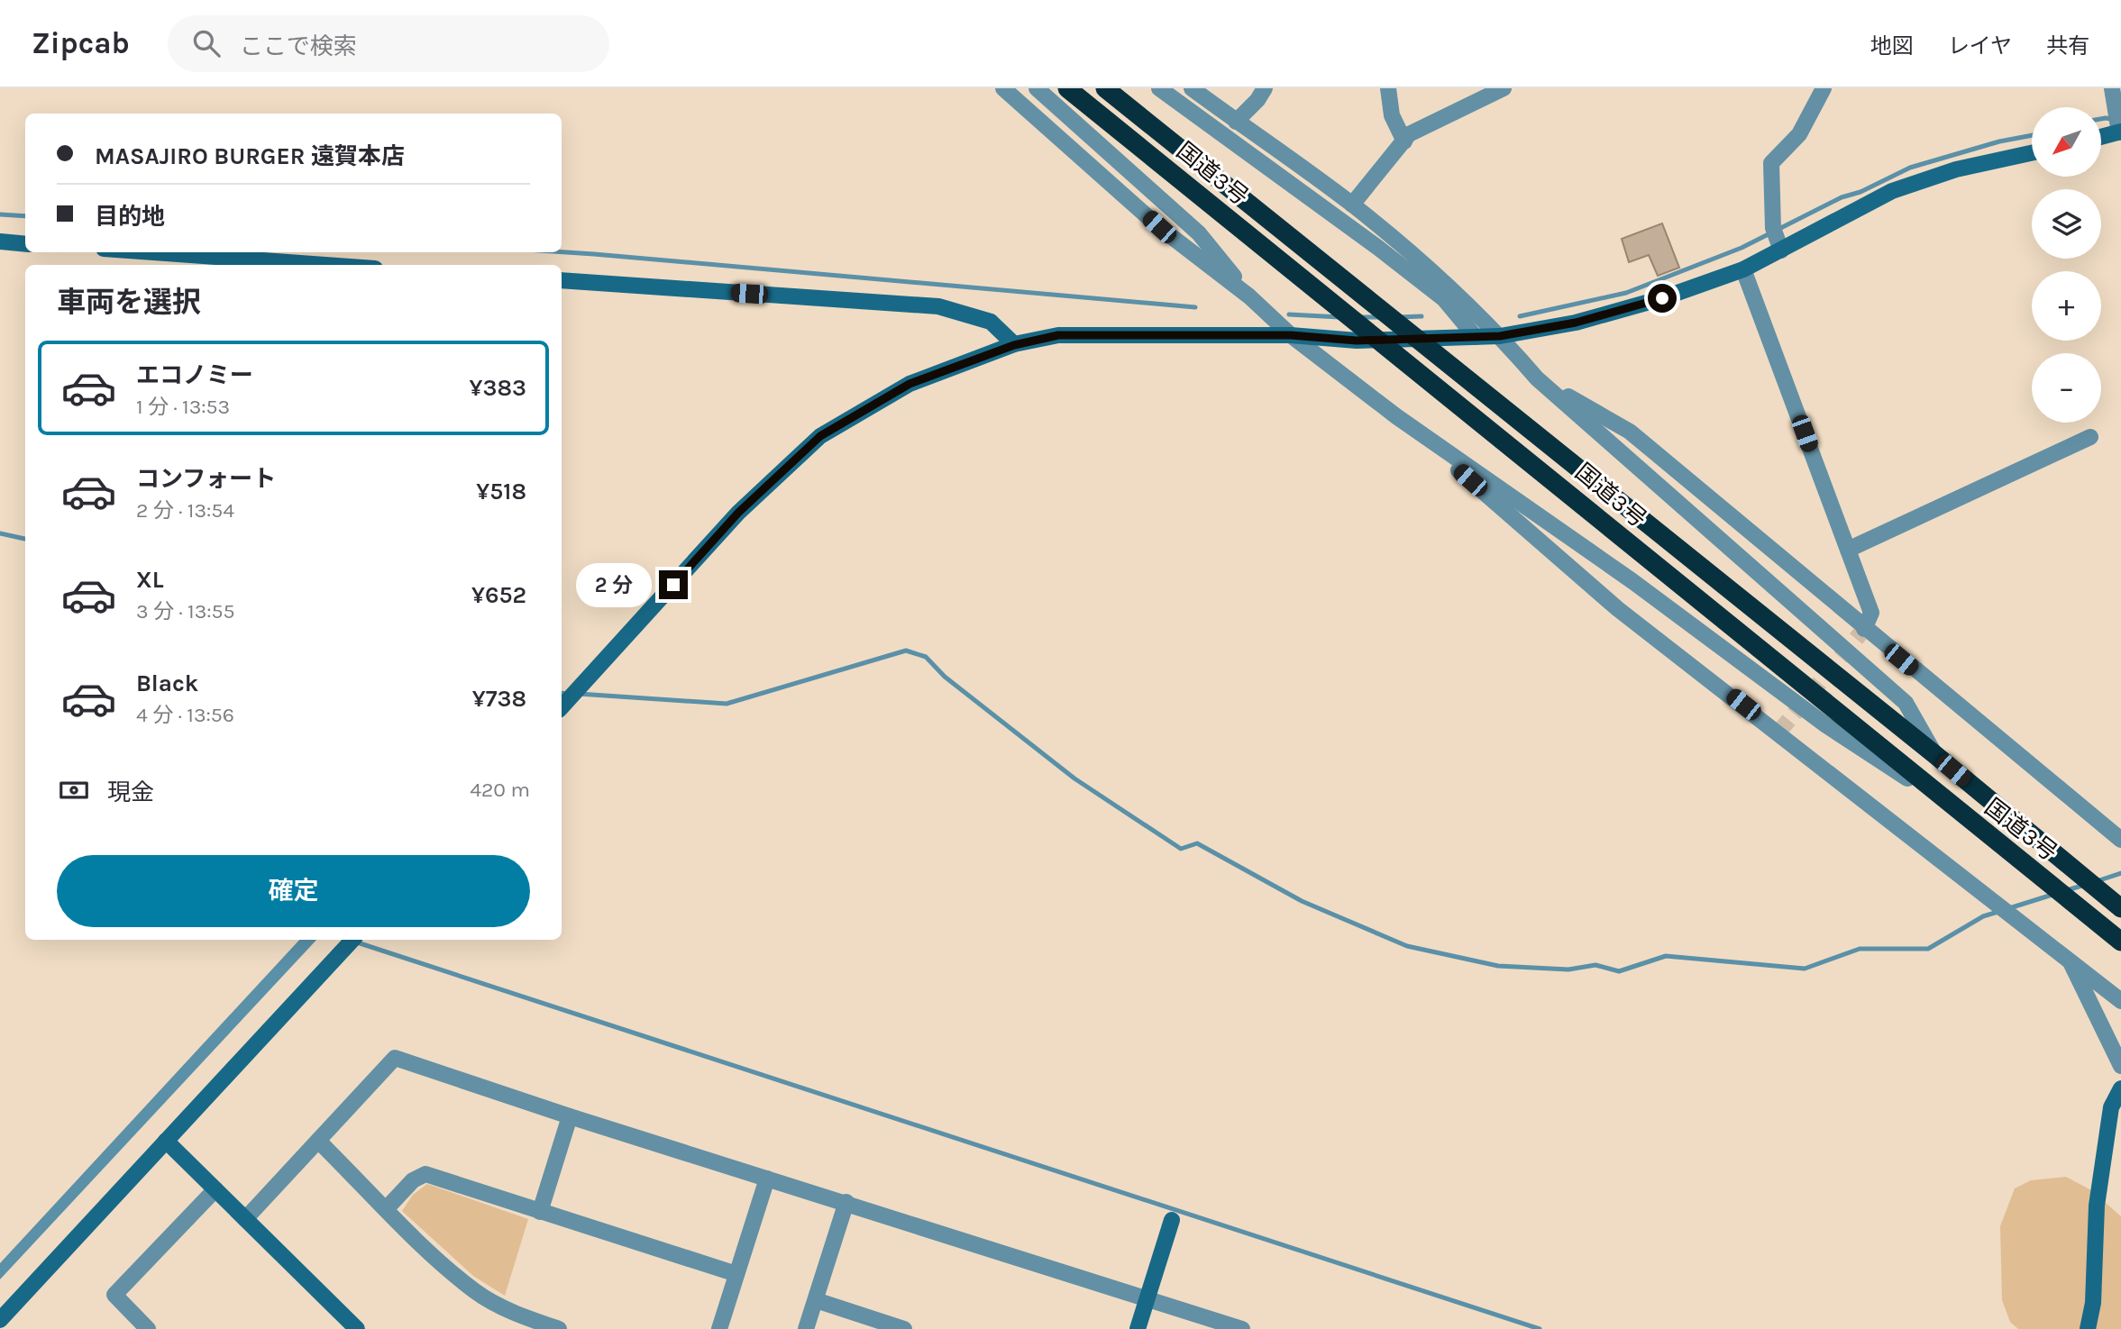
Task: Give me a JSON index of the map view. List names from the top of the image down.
{
  "streets": {
    "highway": ["国道3号"]
  },
  "north": "bottom left",
  "page": {
    "header": "Zipcab",
    "search": "ここで検索",
    "nav": ["地図", "レイヤ", "共有"],
    "map_buttons": ["+", "−"],
    "banner": ["MASAJIRO BURGER 遠賀本店", "目的地"],
    "heading": "車両を選択",
    "list": [
      {
        "name": "エコノミー",
        "note": "1 分 · 13:53",
        "value": "¥383"
      },
      {
        "name": "コンフォート",
        "note": "2 分 · 13:54",
        "value": "¥518"
      },
      {
        "name": "XL",
        "note": "3 分 · 13:55",
        "value": "¥652"
      },
      {
        "name": "Black",
        "note": "4 分 · 13:56",
        "value": "¥738"
      }
    ],
    "bubble": "2 分",
    "pay": ["現金", "420 m"],
    "buttons": "確定"
  }
}
